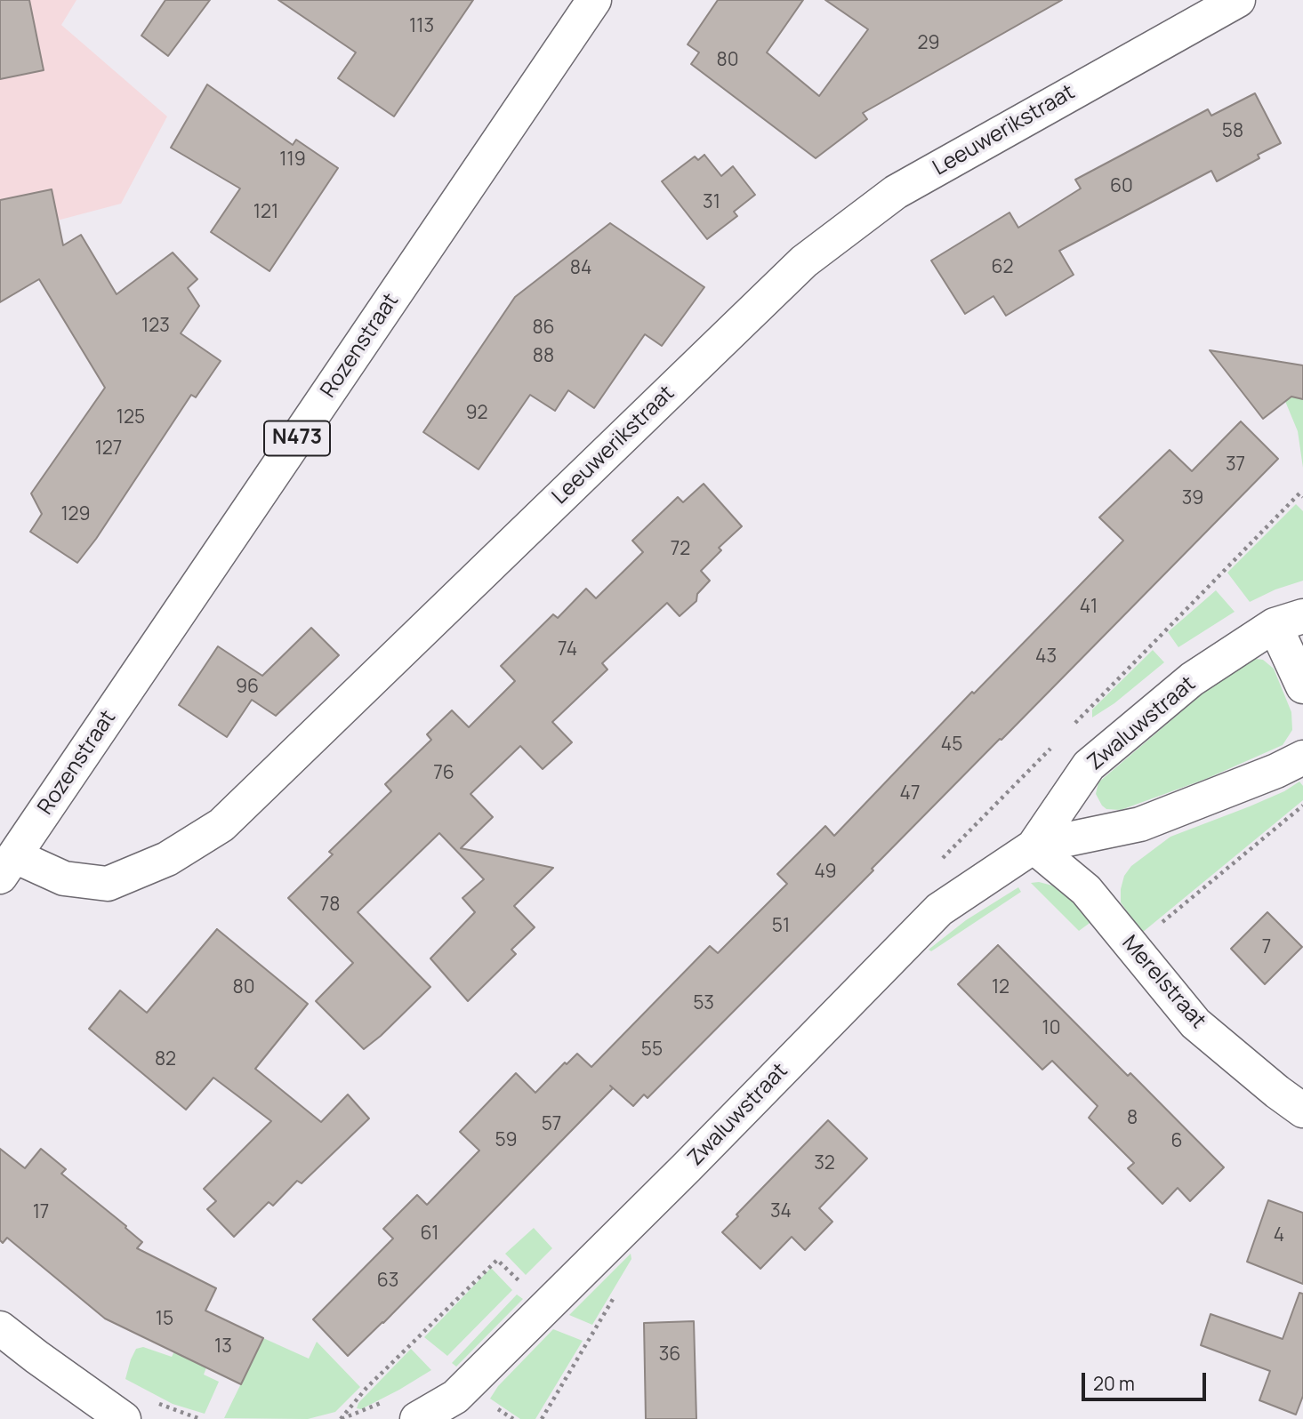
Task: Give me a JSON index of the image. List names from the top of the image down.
{
  "streets": {
    "street": [
      "Leeuwerikstraat",
      "Rozenstraat",
      "N473",
      "Zwaluwstraat",
      "Merelstraat"
    ]
  },
  "crossings": [
    ["Leeuwerikstraat", "Rozenstraat"],
    ["Zwaluwstraat", "Merelstraat"]
  ],
  "house_numbers": [
    "113",
    "29",
    "80",
    "58",
    "119",
    "60",
    "31",
    "121",
    "62",
    "84",
    "123",
    "86",
    "88",
    "92",
    "125",
    "127",
    "37",
    "39",
    "129",
    "72",
    "41",
    "74",
    "43",
    "96",
    "45",
    "76",
    "47",
    "49",
    "78",
    "51",
    "7",
    "80",
    "12",
    "53",
    "10",
    "55",
    "82",
    "8",
    "57",
    "59",
    "6",
    "32",
    "34",
    "17",
    "61",
    "4",
    "63",
    "15",
    "13",
    "36"
  ],
  "scale_bar": "20 m"
}
